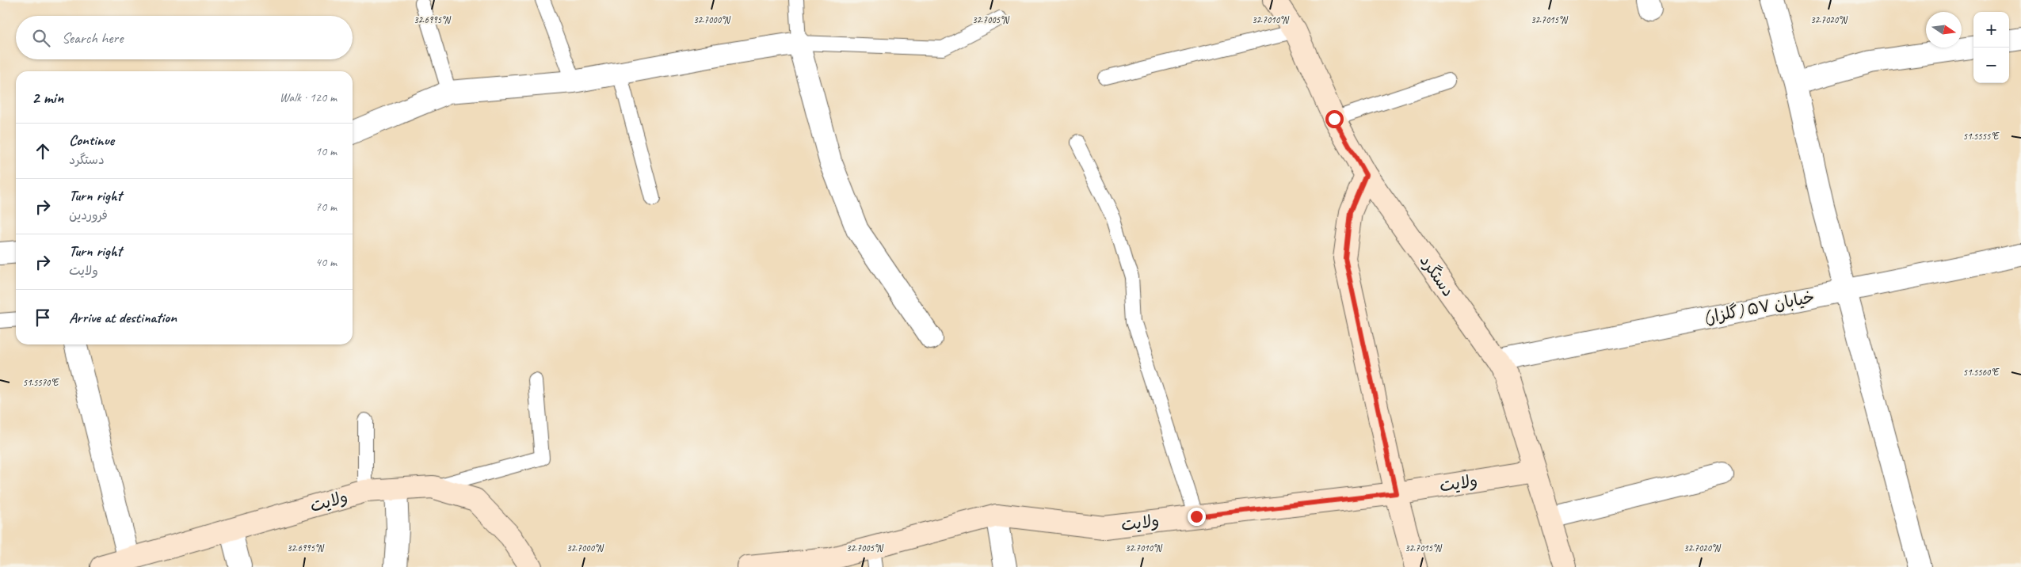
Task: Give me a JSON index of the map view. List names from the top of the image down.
{
  "streets": {
    "street": ["دستگرد", "خیابان ۵۷ (گلزار)", "ولایت"]
  },
  "crossings": [
    ["دستگرد", "خیابان ۵۷ (گلزار)"],
    ["دستگرد", "ولایت"]
  ],
  "north": "right",
  "page": {
    "map_buttons": ["+", "−"],
    "search": "Search here",
    "heading": ["2 min", "Walk · 120 m"],
    "list": [
      ["Continue", "دستگرد", "10 m"],
      ["Turn right", "فروردین", "70 m"],
      ["Turn right", "ولایت", "40 m"],
      "Arrive at destination"
    ]
  },
  "coordinates": [
    "32.6995°N",
    "32.7000°N",
    "32.7005°N",
    "32.7010°N",
    "32.7015°N",
    "32.7020°N",
    "51.5555°E",
    "51.5560°E",
    "51.5570°E"
  ]
}
